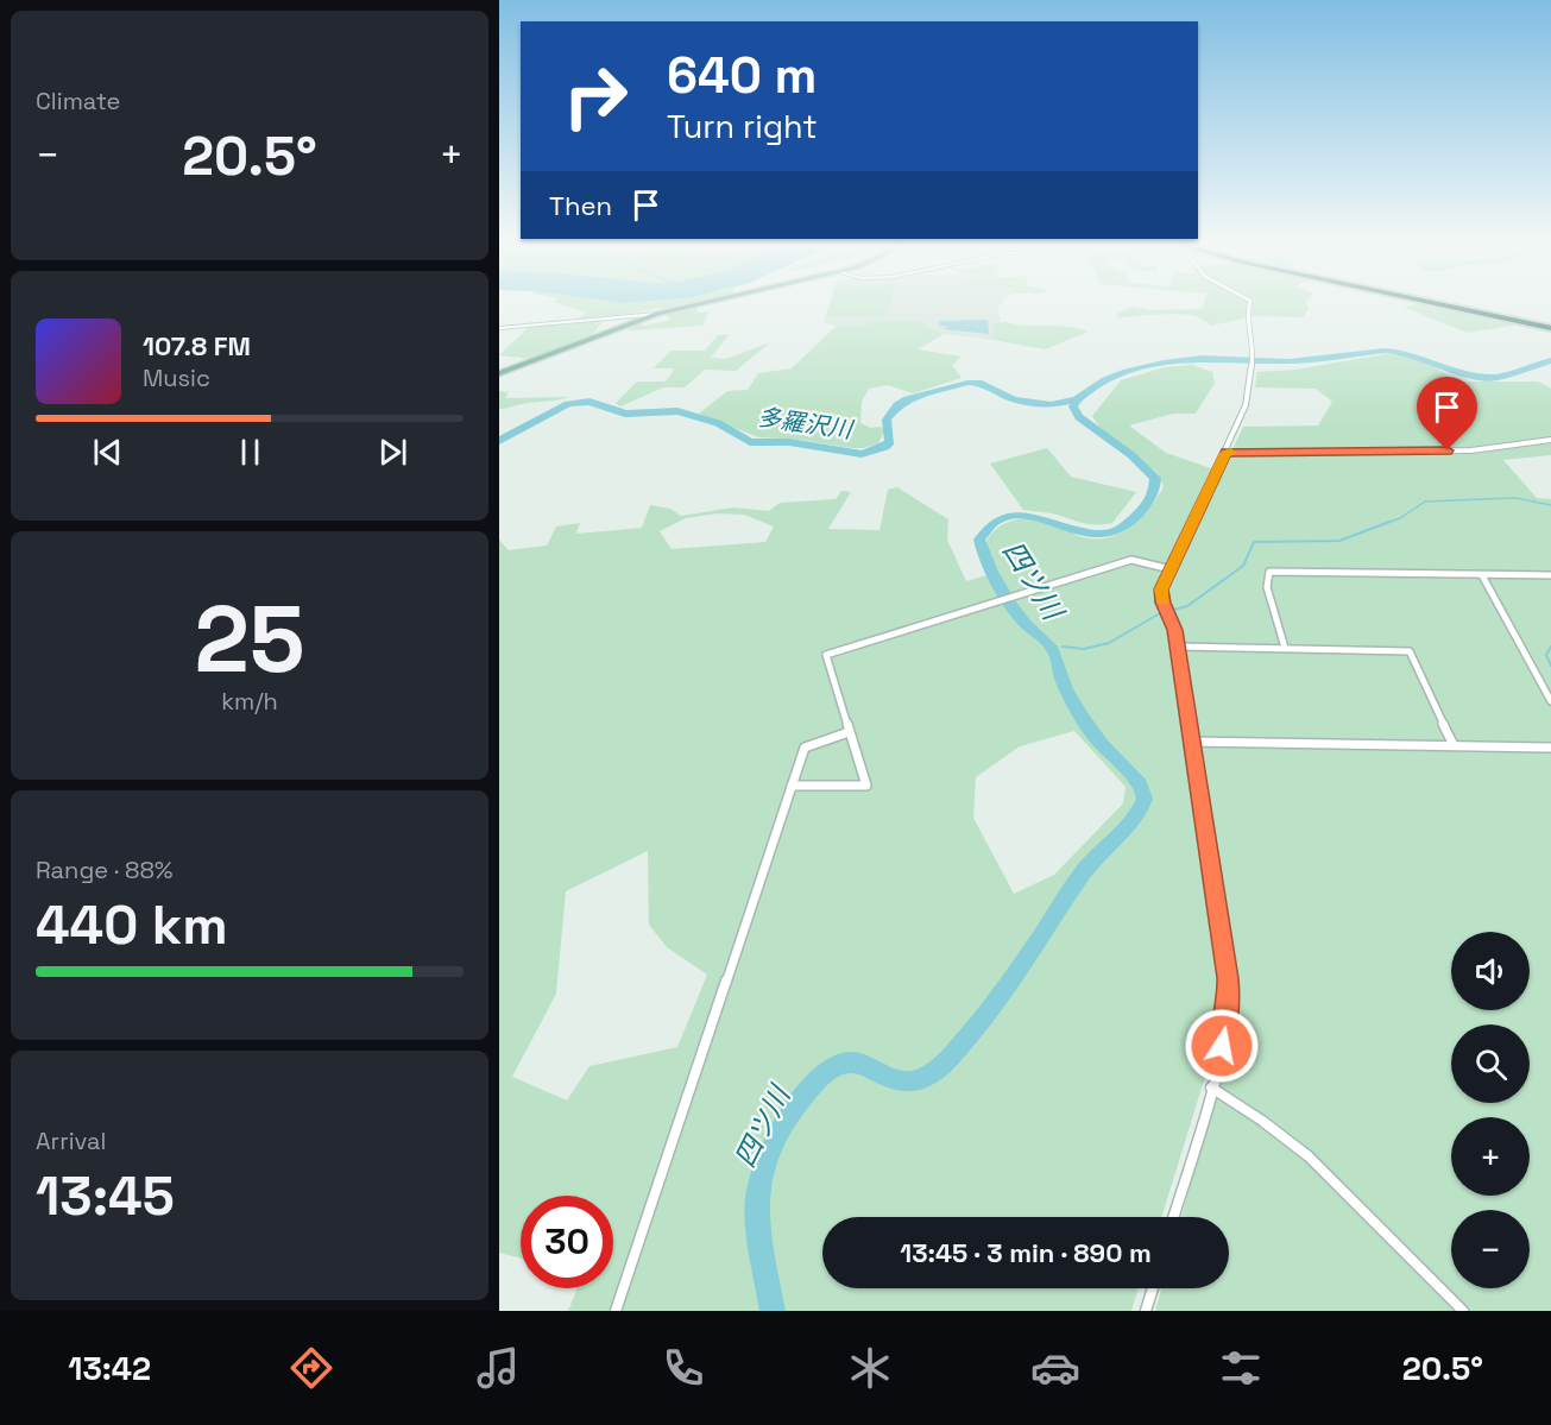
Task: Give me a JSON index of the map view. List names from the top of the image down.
{
  "water": ["多羅沢川", "四ツ川"],
  "page": {
    "tile": [
      "Climate",
      ["25", "km/h"],
      ["Range · 88%", "440 km"],
      ["Arrival", "13:45"]
    ],
    "turn": ["640 m", "Turn right"],
    "heat": ["−", "20.5°", "+"],
    "then": "Then",
    "song": ["107.8 FM", "Music"],
    "map_buttons": ["+", "−"],
    "limit": "30",
    "trip": "13:45 · 3 min · 890 m",
    "tabs": ["13:42", "20.5°"]
  }
}
